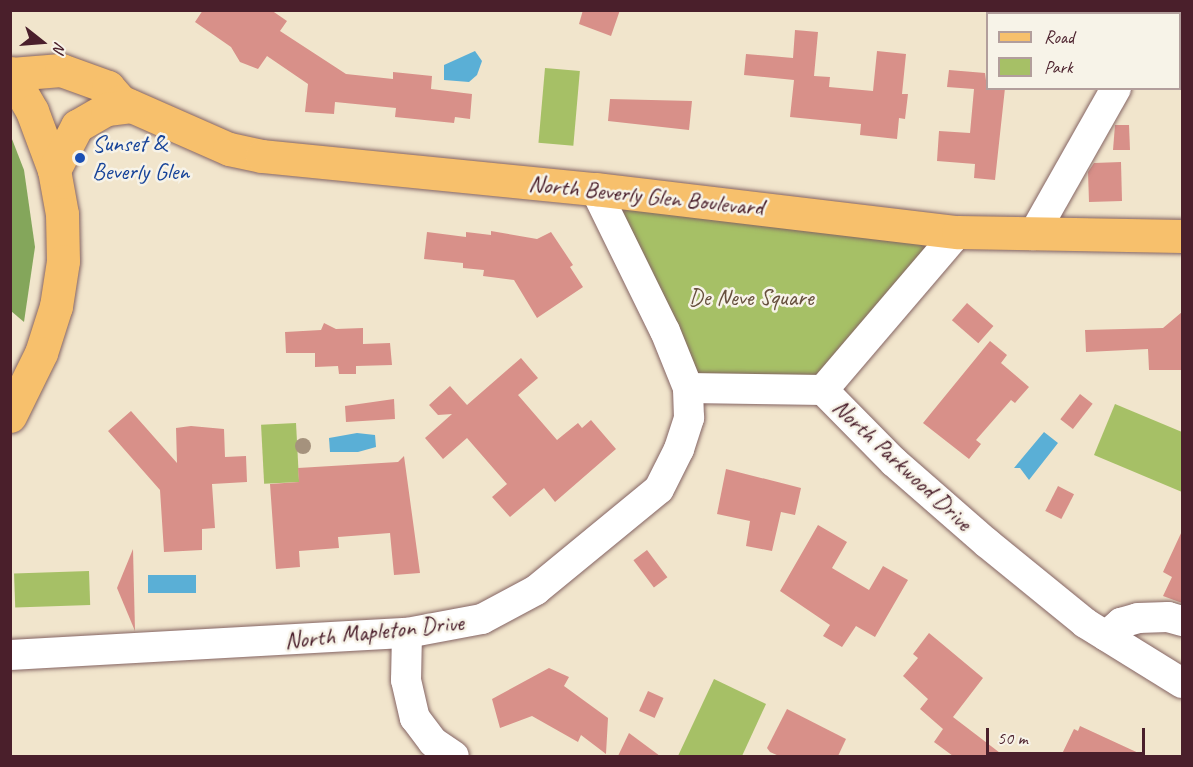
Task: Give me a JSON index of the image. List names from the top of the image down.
{
  "streets": {
    "main road": ["North Beverly Glen Boulevard"],
    "street": ["North Parkwood Drive", "North Mapleton Drive"]
  },
  "crossings": [
    ["North Parkwood Drive", "North Mapleton Drive"]
  ],
  "parks": ["De Neve Square"],
  "places": ["Sunset & Beverly Glen"],
  "legend": ["Road", "Park"],
  "scale_bar": "50 m",
  "north": "right"
}
